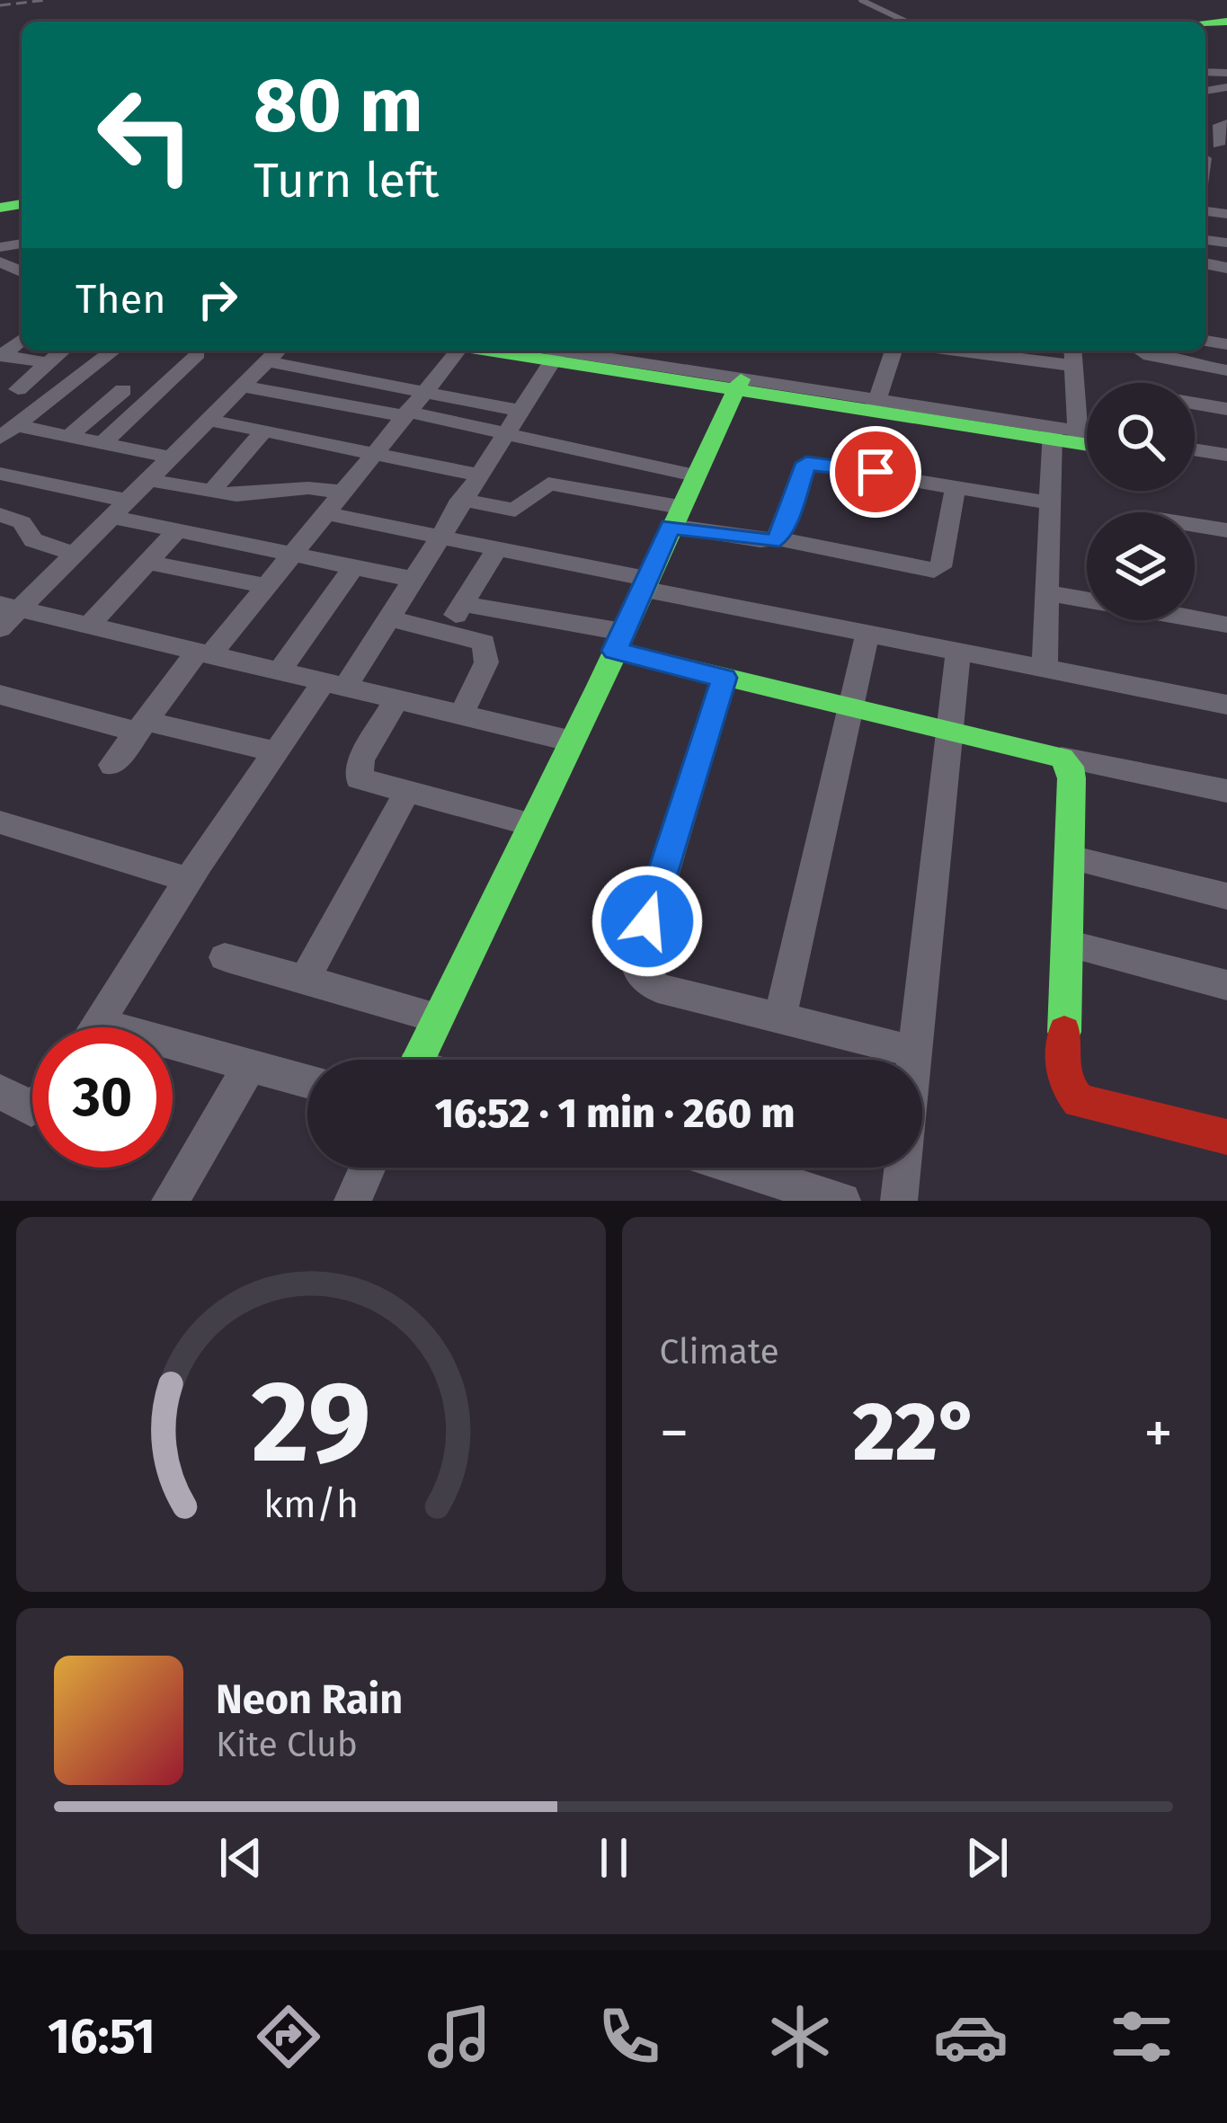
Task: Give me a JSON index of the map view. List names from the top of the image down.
{
  "page": {
    "turn": ["80 m", "Turn left"],
    "then": "Then",
    "limit": "30",
    "trip": "16:52 · 1 min · 260 m",
    "tile": "Climate",
    "heat": ["−", "22°", "+"],
    "song": ["Neon Rain", "Kite Club"],
    "tabs": "16:51",
    "gauge": ["29", "km/h"]
  }
}
